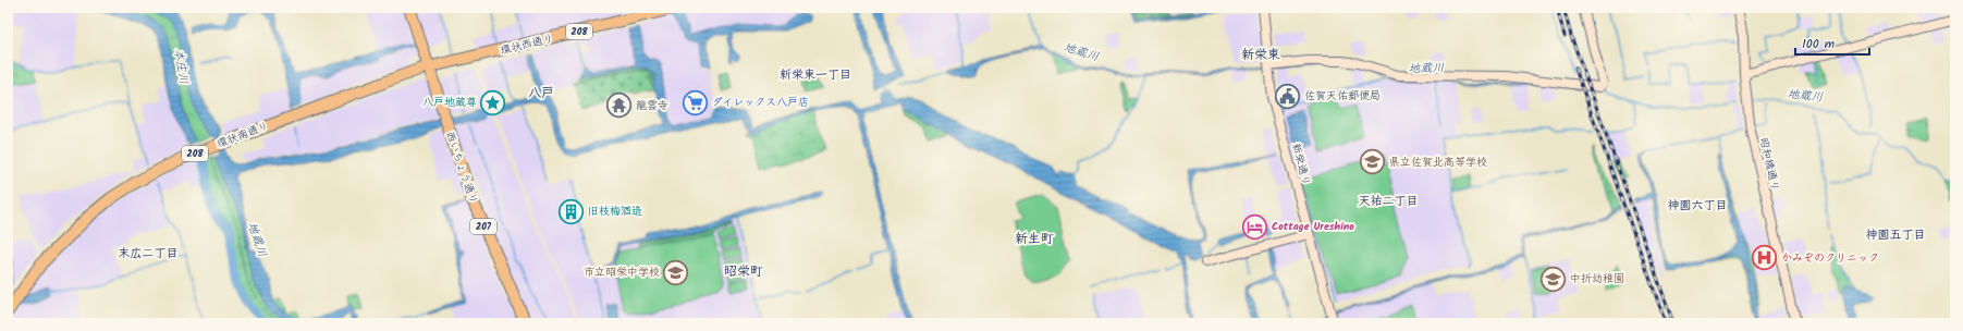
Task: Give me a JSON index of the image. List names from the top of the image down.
{
  "streets": {
    "highway": [
      "208",
      "環状西通り",
      "環状南通り",
      "西いちょう通り",
      "207"
    ],
    "street": ["新栄通り", "昭和橋通り"]
  },
  "crossings": [
    ["環状西通り", "環状南通り"],
    ["環状西通り", "西いちょう通り"],
    ["環状南通り", "西いちょう通り"]
  ],
  "districts": [
    "新栄東",
    "新栄東一丁目",
    "八戸",
    "天祐二丁目",
    "神園六丁目",
    "神園五丁目",
    "新生町",
    "末広二丁目",
    "昭栄町"
  ],
  "water": ["地蔵川", "本庄川"],
  "places": {
    "public building": ["佐賀天佑郵便局"],
    "place": ["八戸地蔵尊"],
    "supermarket": ["ダイレックス八戸店"],
    "temple": ["龍雲寺"],
    "school or university": ["県立佐賀北高等学校", "市立昭栄中学校", "中折幼稚園"],
    "building": ["旧枝梅酒造"],
    "hotel": ["Cottage Ureshino"],
    "hospital": ["かみぞのクリニック"]
  },
  "scale_bar": "100 m"
}
